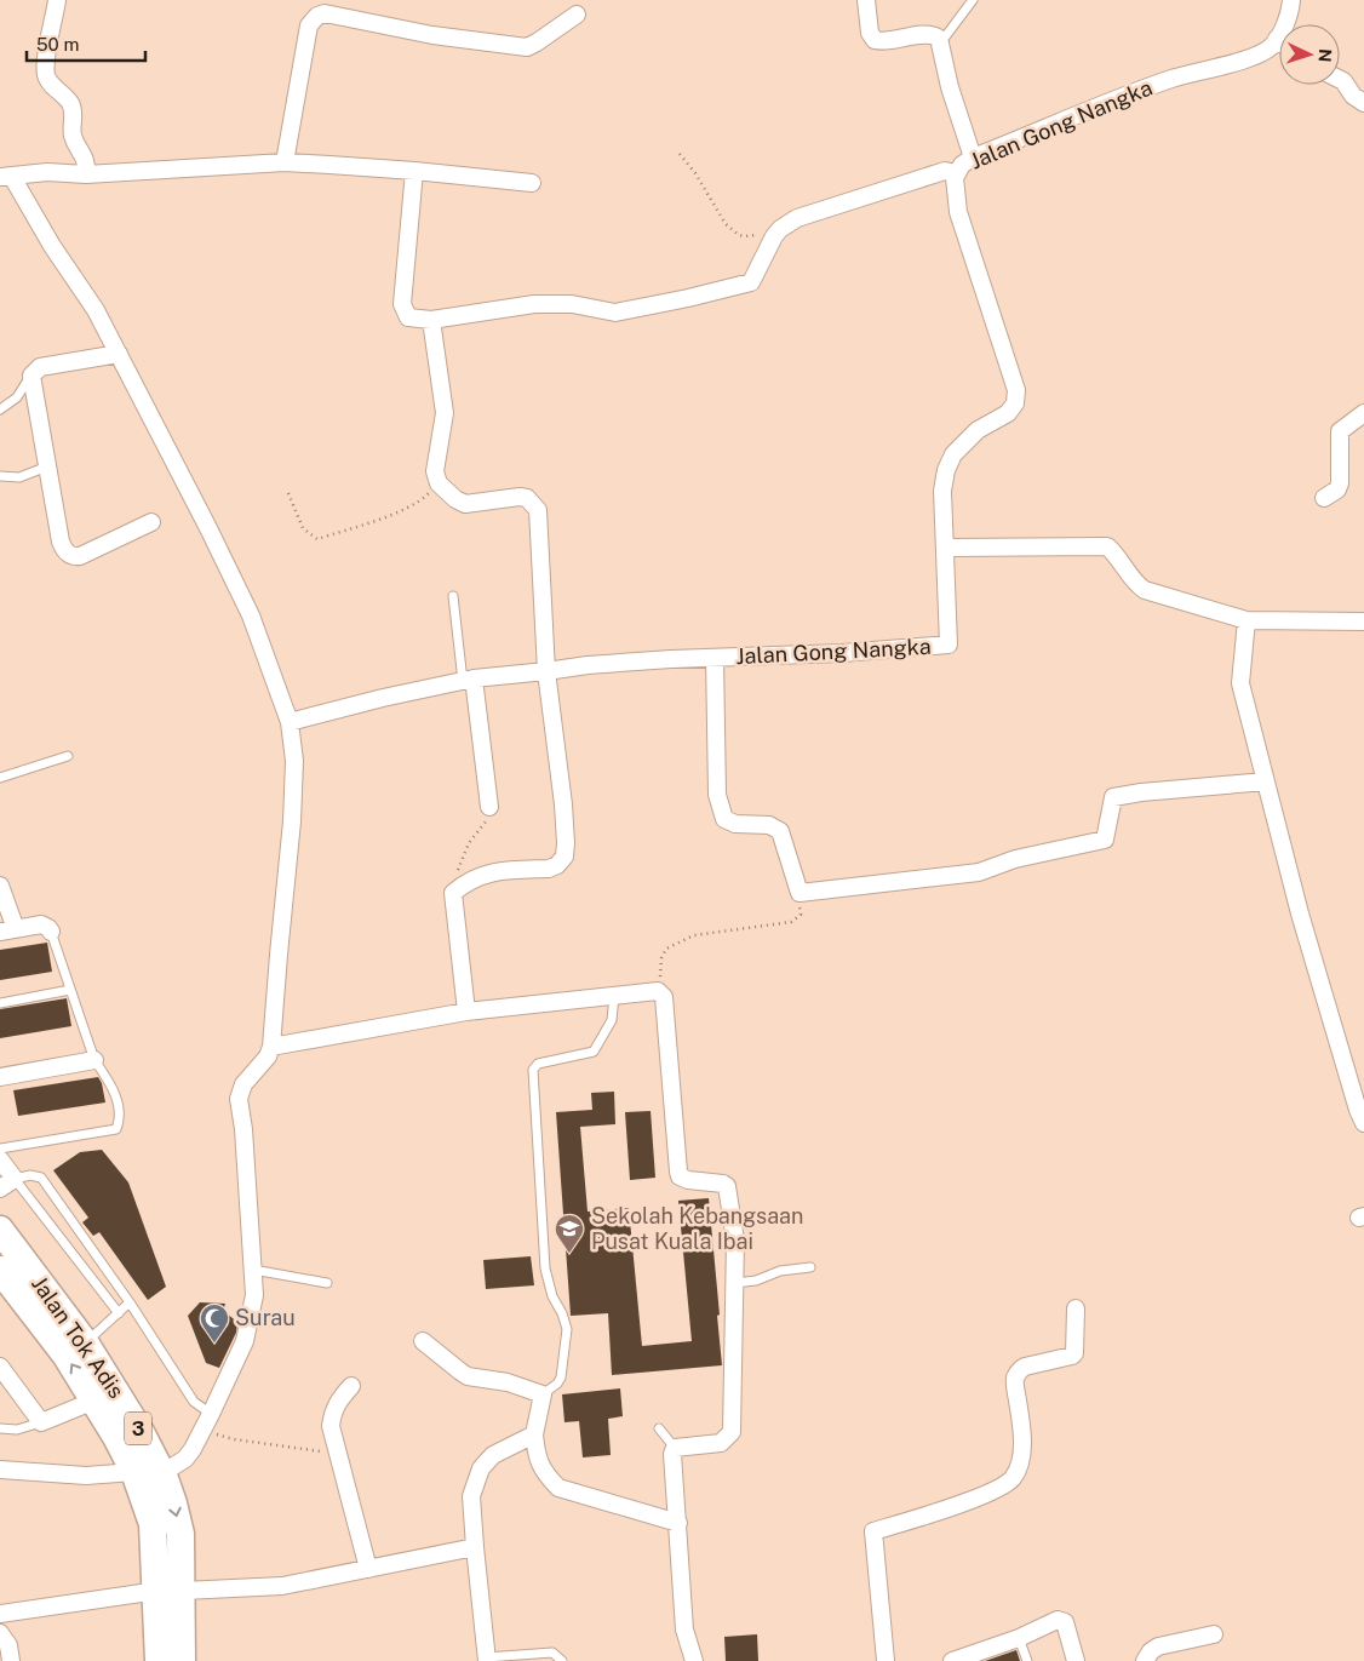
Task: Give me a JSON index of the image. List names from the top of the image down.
{
  "streets": {
    "main road": ["Jalan Tok Adis", "3"],
    "street": ["Jalan Gong Nangka"]
  },
  "places": {
    "school or university": ["Sekolah Kebangsaan Pusat Kuala Ibai"],
    "mosque": ["Surau"]
  },
  "scale_bar": "50 m",
  "north": "right"
}
